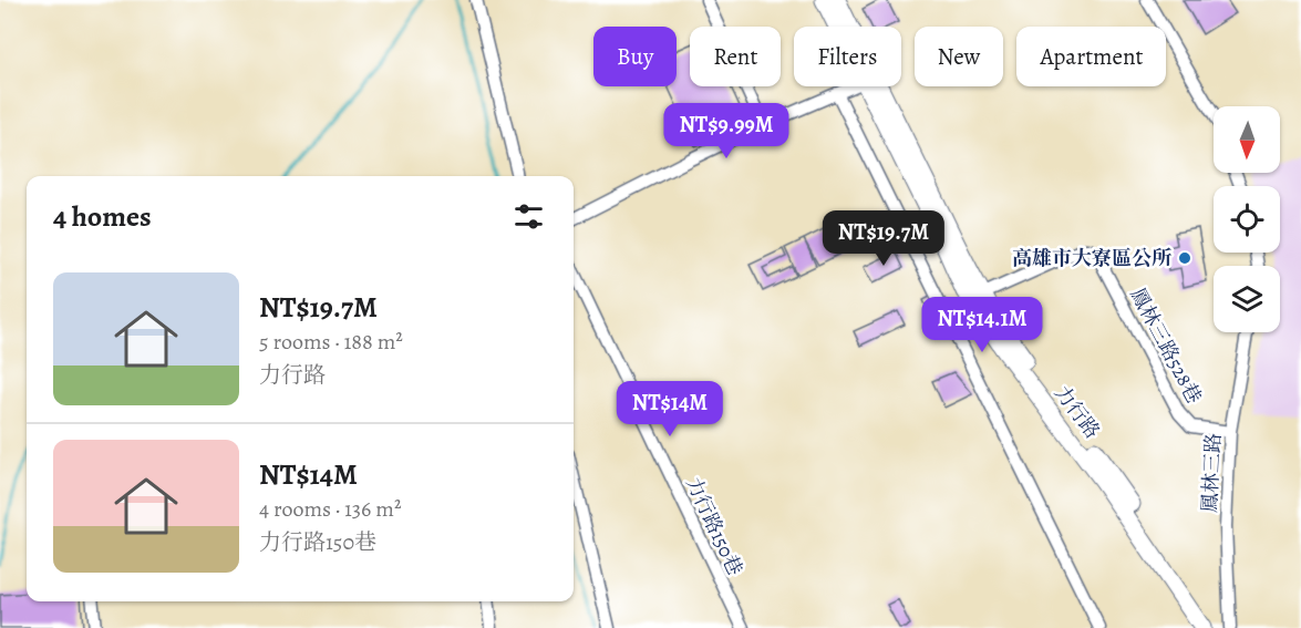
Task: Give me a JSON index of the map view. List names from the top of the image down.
{
  "streets": {
    "main road": ["力行路"],
    "street": ["鳳林三路528巷", "鳳林三路", "力行路150巷"]
  },
  "crossings": [
    ["鳳林三路528巷", "力行路"],
    ["鳳林三路528巷", "鳳林三路"]
  ],
  "places": ["高雄市大寮區公所"],
  "north": "bottom",
  "page": {
    "chip": [
      "Buy",
      "Rent",
      "Filters",
      "New",
      "Apartment"
    ],
    "price": [
      "NT$9.99M",
      "NT$19.7M",
      "NT$14.1M",
      "NT$14M"
    ],
    "heading": "4 homes",
    "list": [
      {
        "name": "NT$19.7M",
        "note": "5 rooms · 188 m² · 力行路"
      },
      {
        "name": "NT$14M",
        "note": "4 rooms · 136 m² · 力行路150巷"
      }
    ]
  }
}
